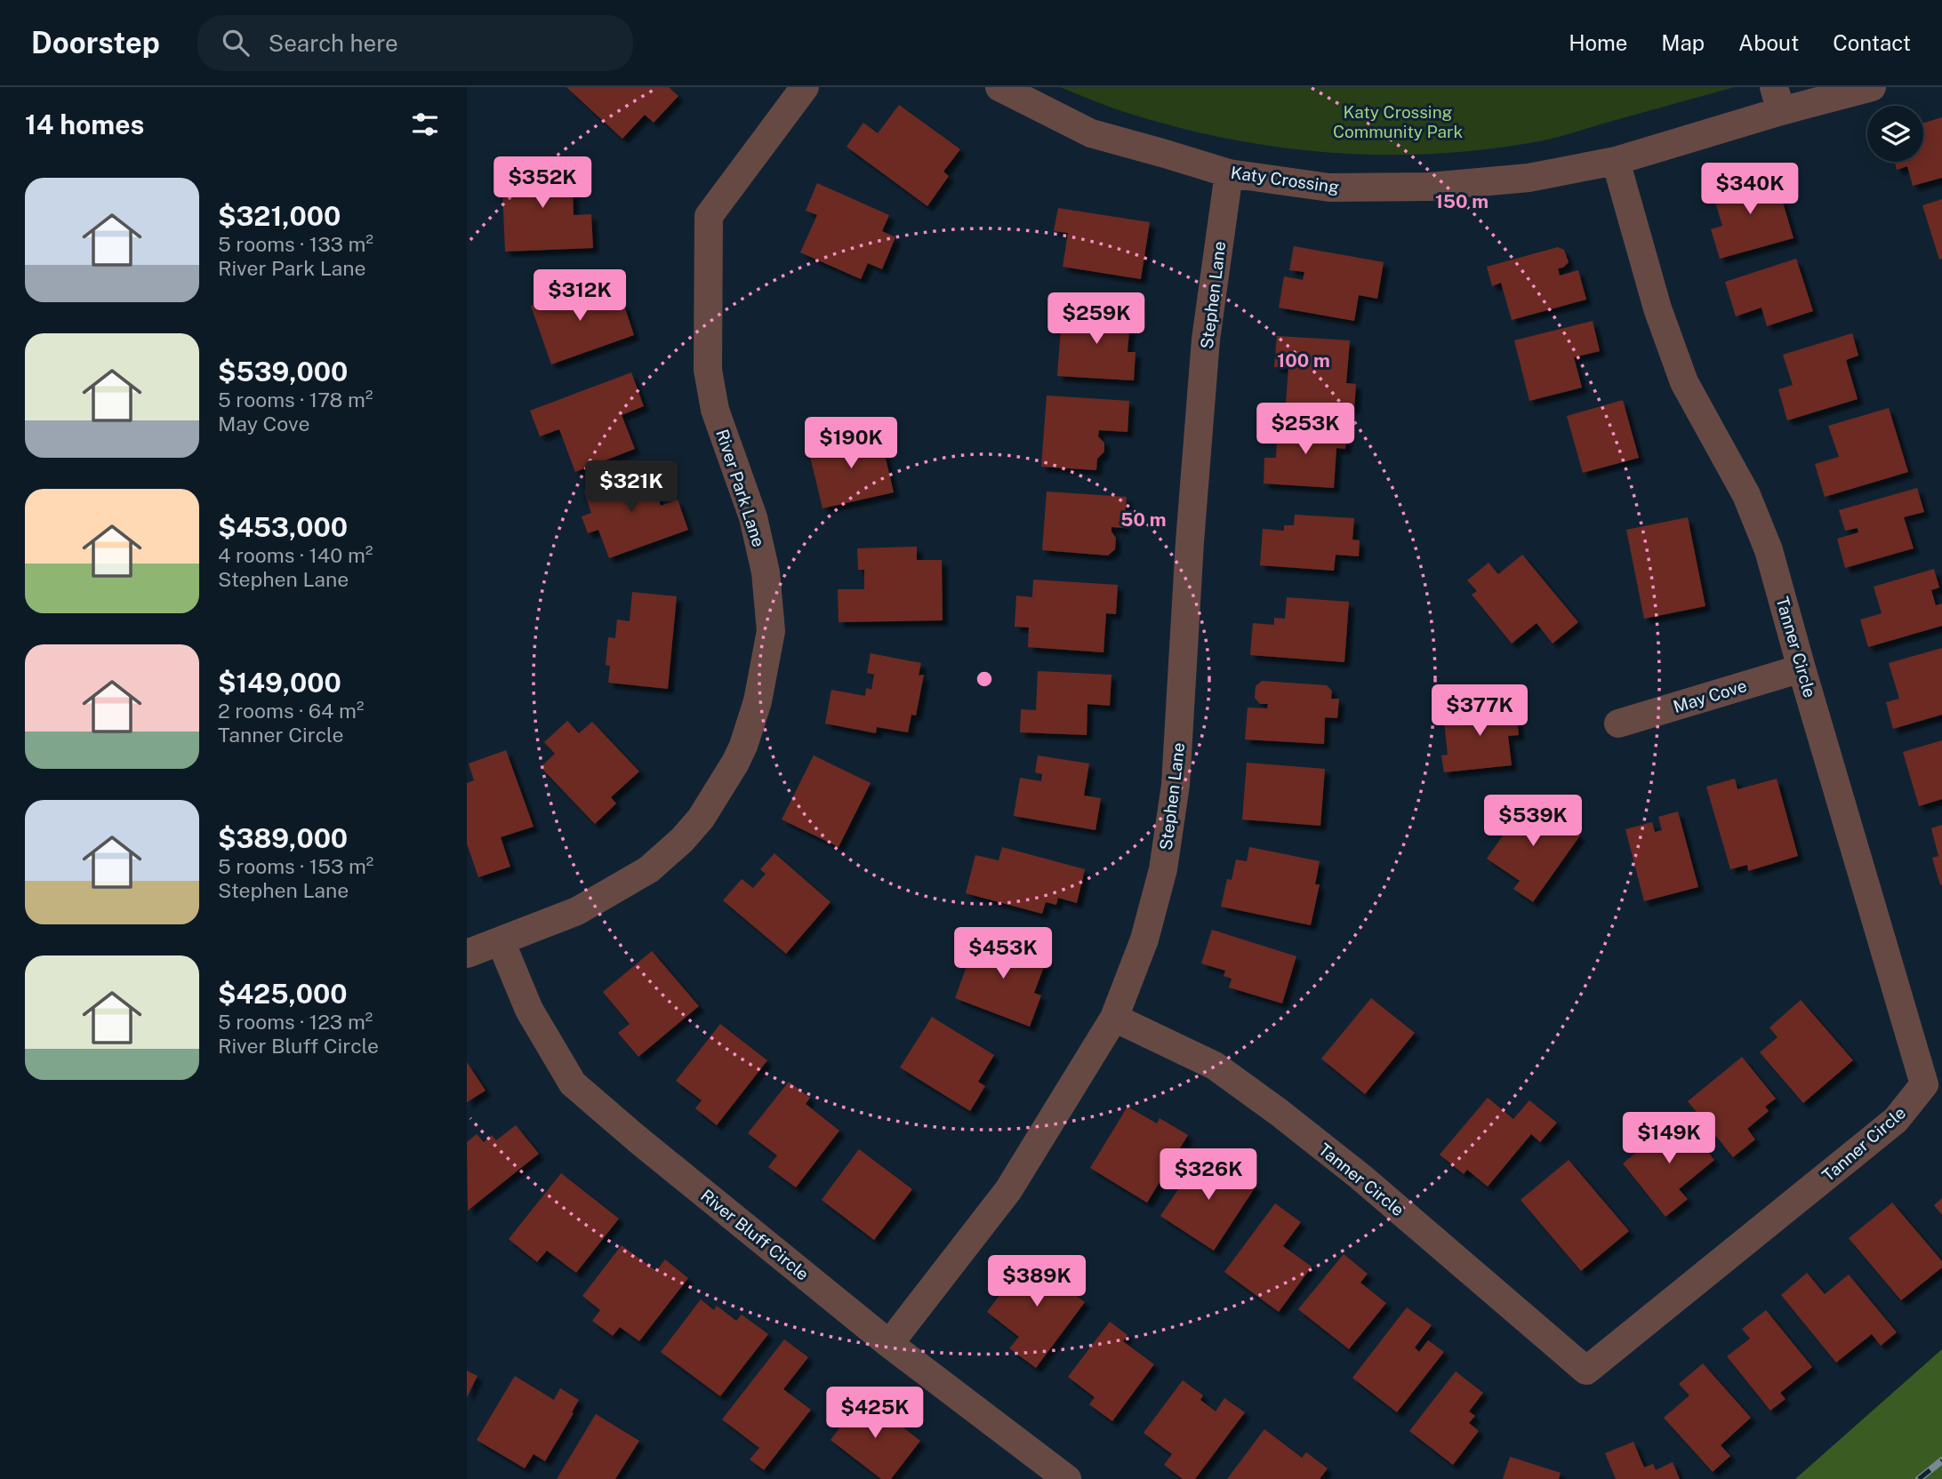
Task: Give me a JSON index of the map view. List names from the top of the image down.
{
  "streets": {
    "street": [
      "Katy Crossing",
      "Stephen Lane",
      "River Park Lane",
      "Tanner Circle",
      "May Cove",
      "River Bluff Circle"
    ]
  },
  "crossings": [
    ["Katy Crossing", "Stephen Lane"],
    ["Katy Crossing", "Tanner Circle"],
    ["Stephen Lane", "Tanner Circle"],
    ["Stephen Lane", "River Bluff Circle"],
    ["River Park Lane", "River Bluff Circle"],
    ["Tanner Circle", "May Cove"]
  ],
  "parks": ["Katy Crossing Community Park"],
  "page": {
    "header": "Doorstep",
    "search": "Search here",
    "nav": [
      "Home",
      "Map",
      "About",
      "Contact"
    ],
    "heading": "14 homes",
    "price": [
      "$352K",
      "$340K",
      "$312K",
      "$259K",
      "$253K",
      "$190K",
      "$321K",
      "$377K",
      "$539K",
      "$453K",
      "$149K",
      "$326K",
      "$389K",
      "$425K"
    ],
    "list": [
      {
        "name": "$321,000",
        "note": "5 rooms · 133 m² · River Park Lane"
      },
      {
        "name": "$539,000",
        "note": "5 rooms · 178 m² · May Cove"
      },
      {
        "name": "$453,000",
        "note": "4 rooms · 140 m² · Stephen Lane"
      },
      {
        "name": "$149,000",
        "note": "2 rooms · 64 m² · Tanner Circle"
      },
      {
        "name": "$389,000",
        "note": "5 rooms · 153 m² · Stephen Lane"
      },
      {
        "name": "$425,000",
        "note": "5 rooms · 123 m² · River Bluff Circle"
      }
    ]
  },
  "rings": ["150 m", "100 m", "50 m"]
}
